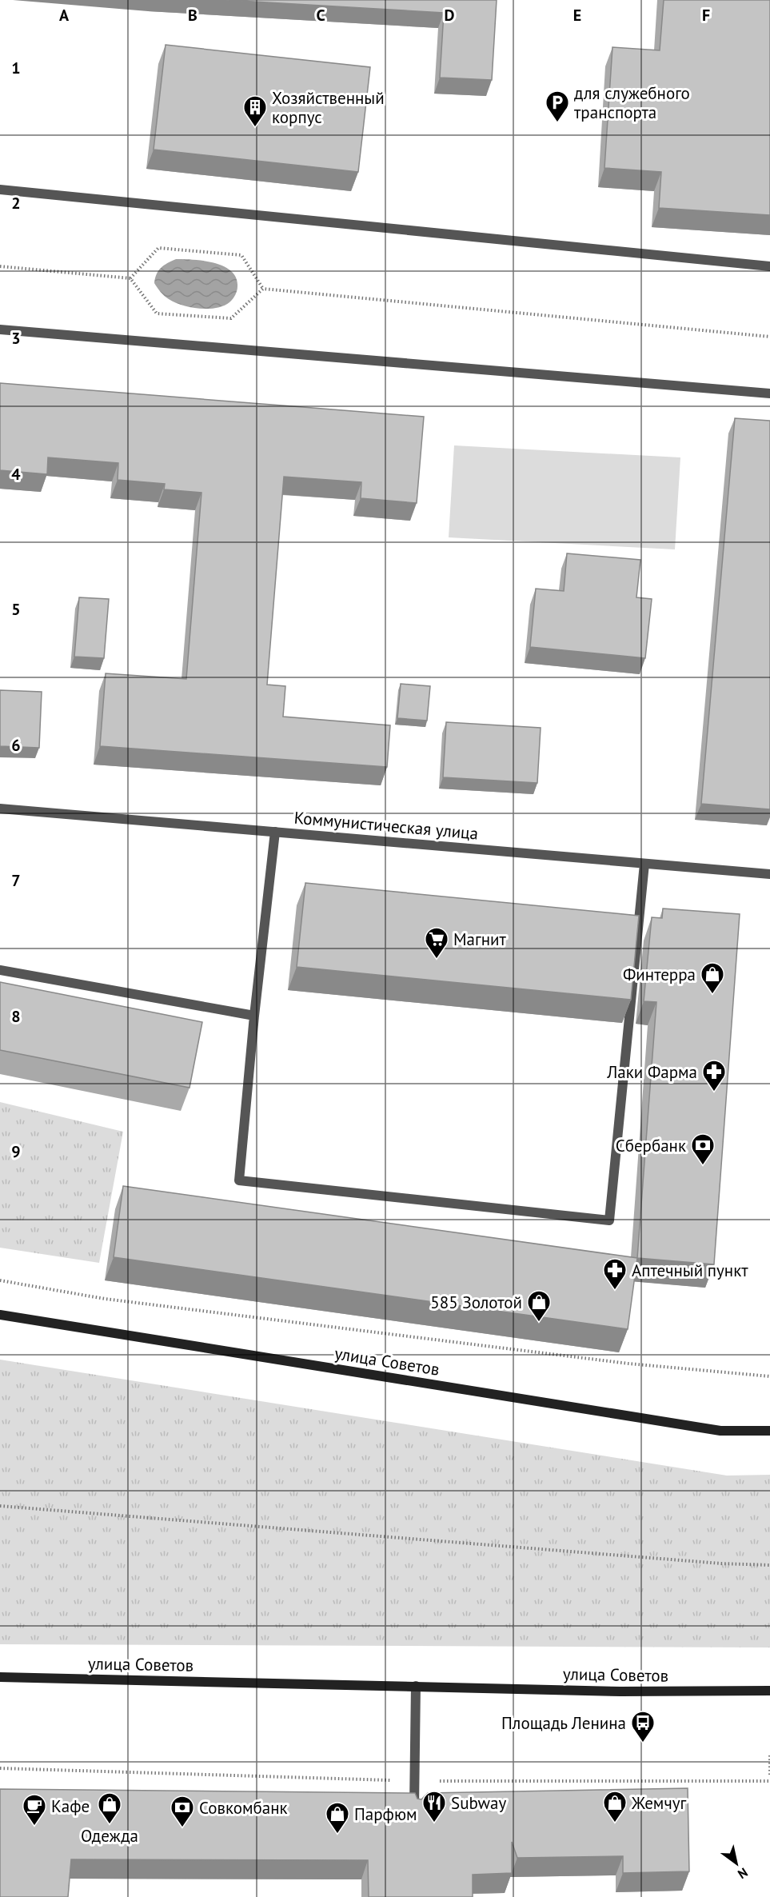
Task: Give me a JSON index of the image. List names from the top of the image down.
{
  "streets": {
    "street": ["Коммунистическая улица", "улица Советов"]
  },
  "places": {
    "parking": ["для служебного транспорта"],
    "building": ["Хозяйственный корпус"],
    "supermarket": ["Магнит"],
    "shop": [
      "Финтерра",
      "585 Золотой",
      "Жемчуг",
      "Одежда",
      "Парфюм"
    ],
    "pharmacy": ["Лаки Фарма", "Аптечный пункт"],
    "bank": ["Сбербанк", "Совкомбанк"],
    "bus stop": ["Площадь Ленина"],
    "restaurant": ["Subway"],
    "cafe": ["Кафе"]
  },
  "north": "bottom right",
  "grid": {
    "columns": [
      "A",
      "B",
      "C",
      "D",
      "E",
      "F"
    ],
    "rows": [
      "1",
      "2",
      "3",
      "4",
      "5",
      "6",
      "7",
      "8",
      "9"
    ]
  }
}
